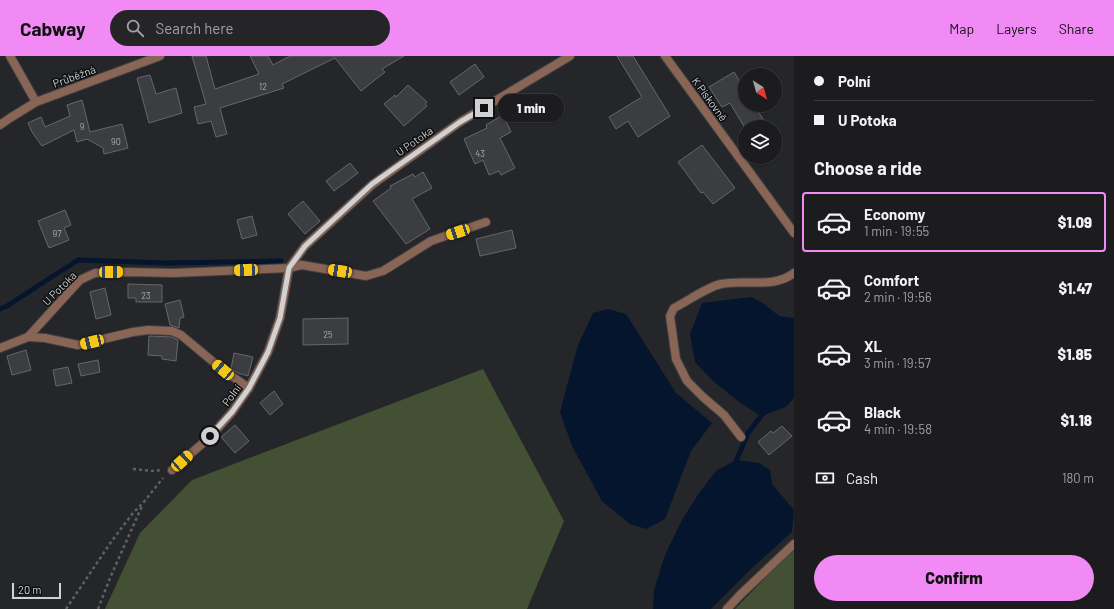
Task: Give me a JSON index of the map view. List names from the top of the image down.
{
  "streets": {
    "street": [
      "Průběžná",
      "K Pískovně",
      "U Potoka",
      "Polní"
    ]
  },
  "crossings": [
    ["U Potoka", "Polní"]
  ],
  "house_numbers": [
    "12",
    "9",
    "90",
    "43",
    "97",
    "23",
    "25"
  ],
  "scale_bar": "20 m",
  "north": "bottom right",
  "page": {
    "header": "Cabway",
    "search": "Search here",
    "nav": ["Map", "Layers", "Share"],
    "banner": ["Polní", "U Potoka"],
    "bubble": "1 min",
    "heading": "Choose a ride",
    "list": [
      {
        "name": "Economy",
        "note": "1 min · 19:55",
        "value": "$1.09"
      },
      {
        "name": "Comfort",
        "note": "2 min · 19:56",
        "value": "$1.47"
      },
      {
        "name": "XL",
        "note": "3 min · 19:57",
        "value": "$1.85"
      },
      {
        "name": "Black",
        "note": "4 min · 19:58",
        "value": "$1.18"
      }
    ],
    "pay": ["Cash", "180 m"],
    "buttons": "Confirm",
    "scale": "20 m"
  }
}
